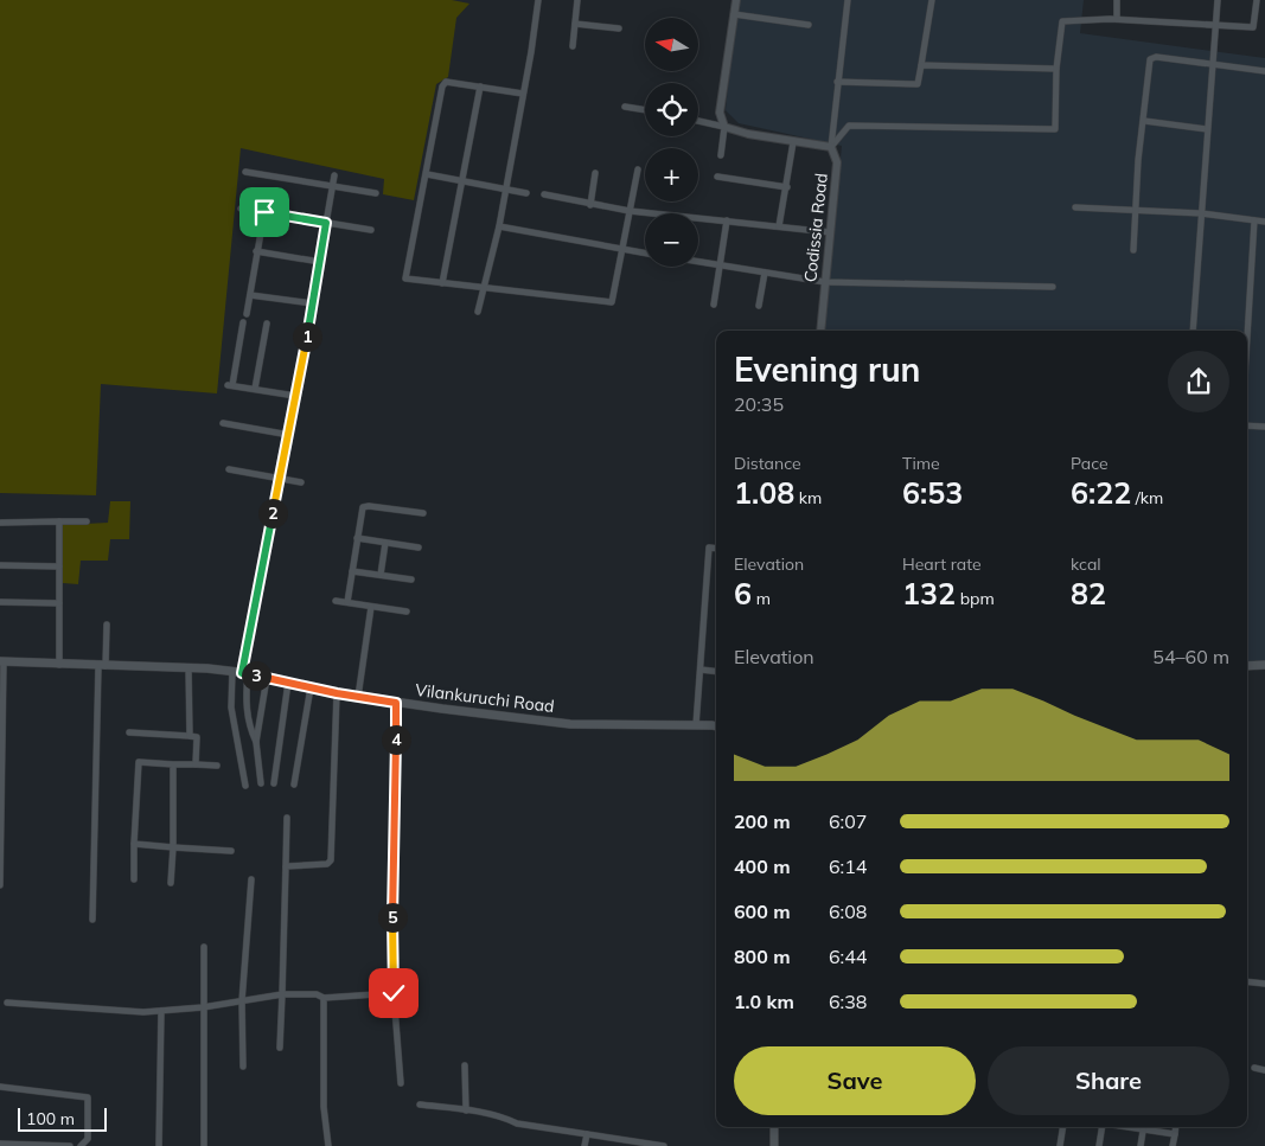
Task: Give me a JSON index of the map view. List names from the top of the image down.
{
  "streets": {
    "main road": ["Vilankuruchi Road"],
    "street": ["Codissia Road"]
  },
  "scale_bar": "100 m",
  "north": "left",
  "page": {
    "map_buttons": ["+", "−"],
    "pins": [
      "1",
      "2",
      "3",
      "4",
      "5"
    ],
    "heading": ["Evening run", "20:35"],
    "stats": [
      ["Distance", "1.08 km"],
      ["Time", "6:53"],
      ["Pace", "6:22 /km"],
      ["Elevation", "6 m"],
      ["Heart rate", "132 bpm"],
      ["kcal", "82"]
    ],
    "chart": ["Elevation", "54–60 m"],
    "list": [
      {
        "name": "200 m",
        "note": "6:07"
      },
      {
        "name": "400 m",
        "note": "6:14"
      },
      {
        "name": "600 m",
        "note": "6:08"
      },
      {
        "name": "800 m",
        "note": "6:44"
      },
      {
        "name": "1.0 km",
        "note": "6:38"
      }
    ],
    "buttons": ["Save", "Share"],
    "scale": "100 m"
  }
}
